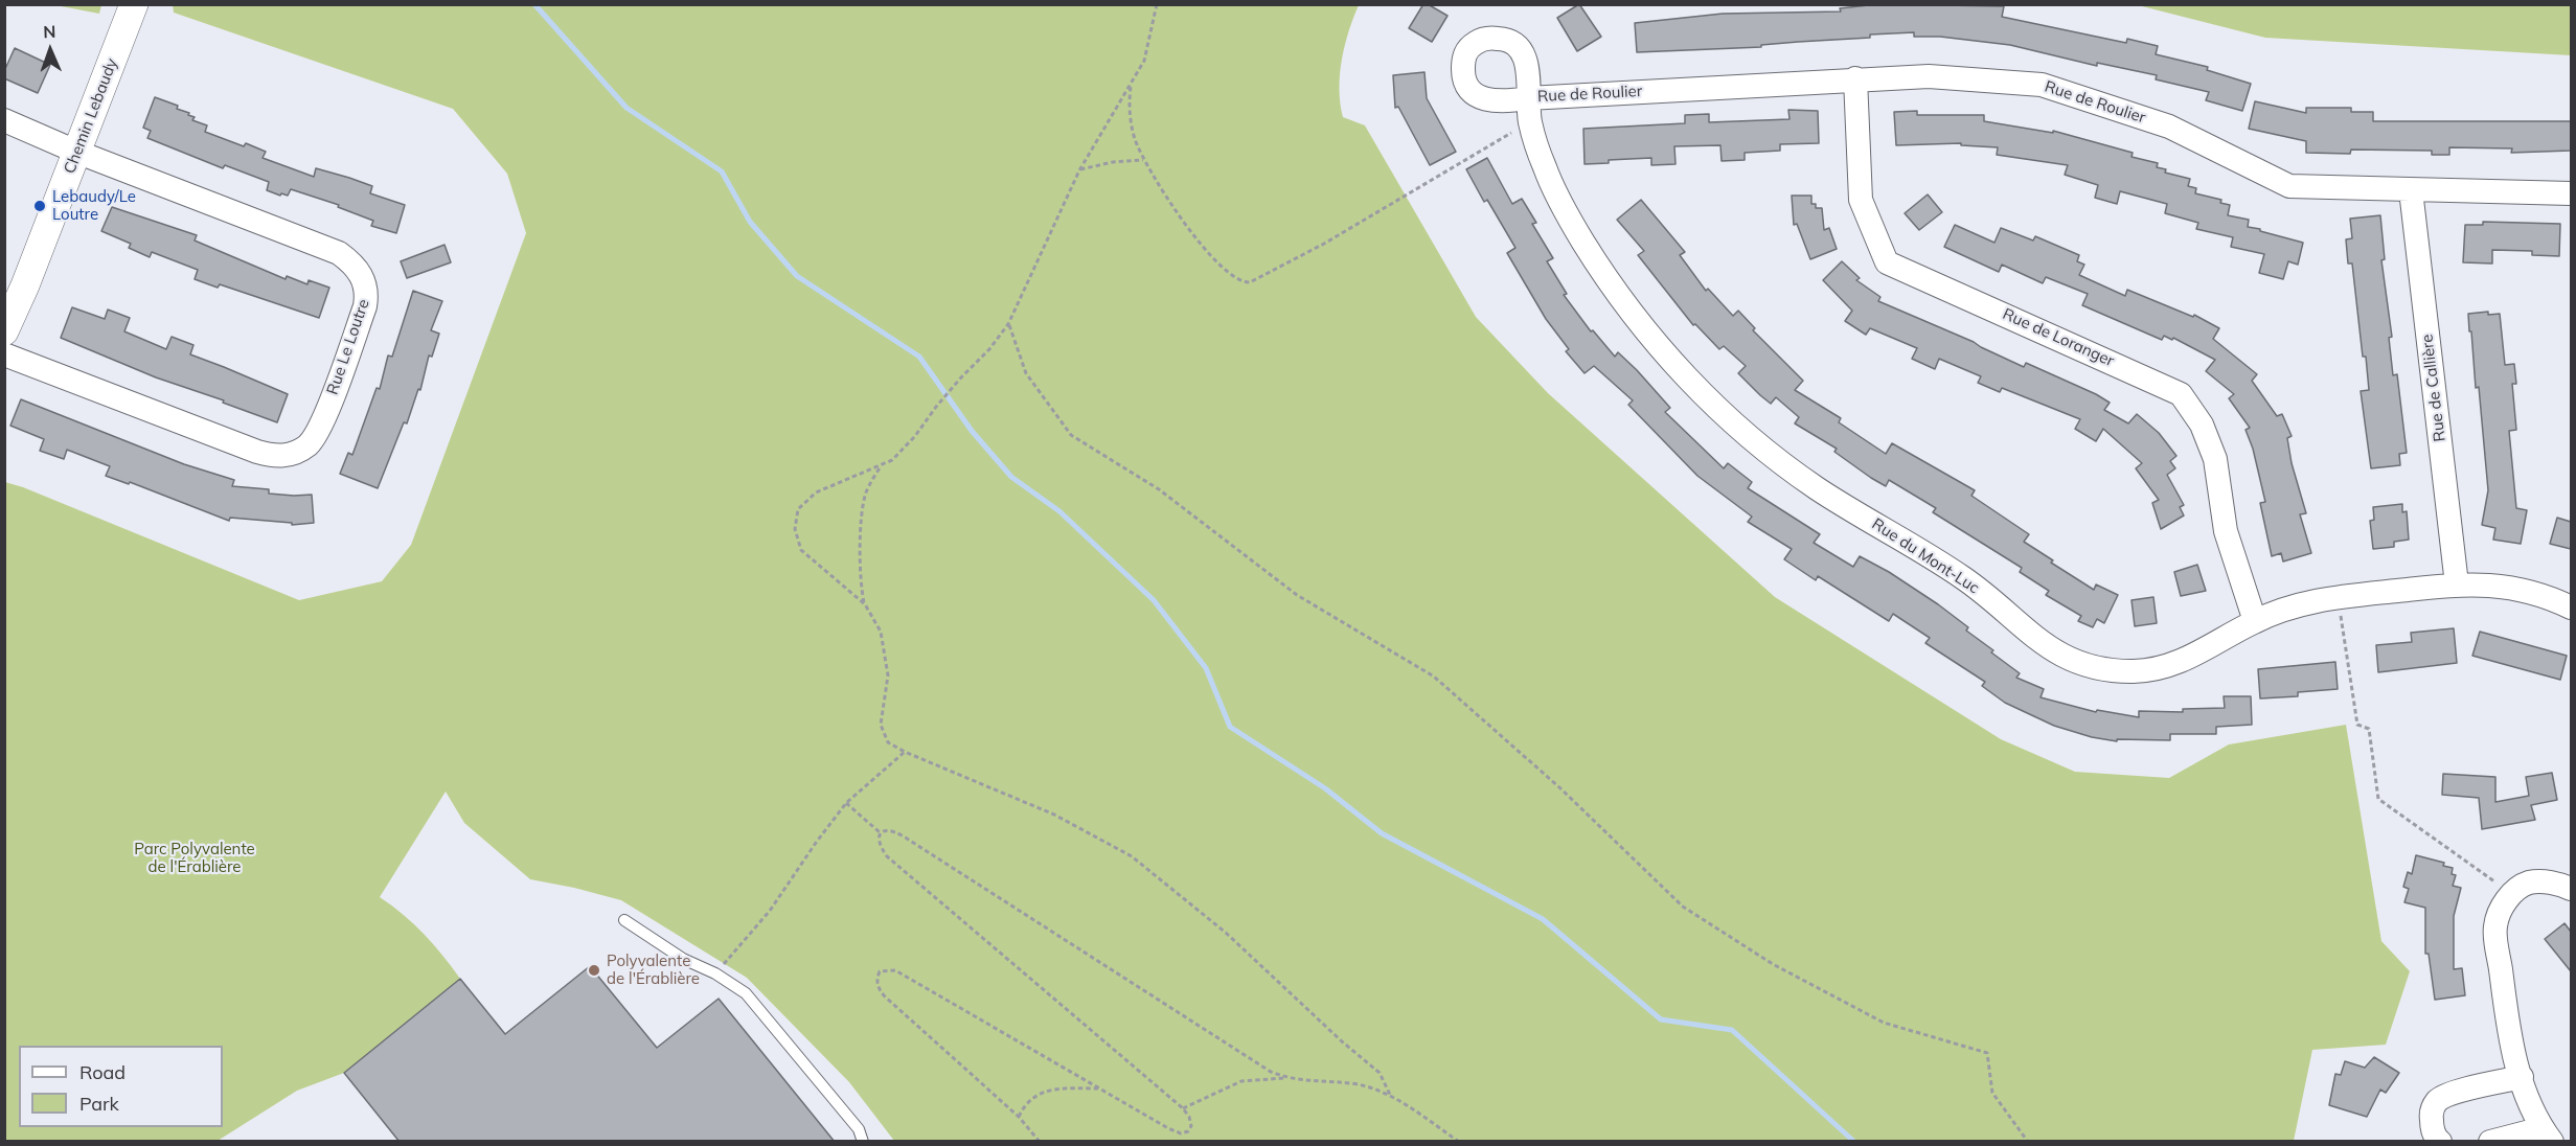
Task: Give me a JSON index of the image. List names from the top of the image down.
{
  "streets": {
    "street": [
      "Rue de Roulier",
      "Chemin Lebaudy",
      "Rue de Loranger",
      "Rue Le Loutre",
      "Rue de Callière",
      "Rue du Mont-Luc"
    ]
  },
  "crossings": [
    ["Rue de Roulier", "Rue de Loranger"],
    ["Rue de Roulier", "Rue de Callière"],
    ["Rue de Roulier", "Rue du Mont-Luc"],
    ["Chemin Lebaudy", "Rue Le Loutre"],
    ["Rue de Loranger", "Rue du Mont-Luc"],
    ["Rue de Callière", "Rue du Mont-Luc"]
  ],
  "parks": ["Parc Polyvalente de l'Érablière"],
  "places": ["Lebaudy/Le Loutre", "Polyvalente de l'Érablière"],
  "legend": ["Road", "Park"],
  "north": "top"
}
